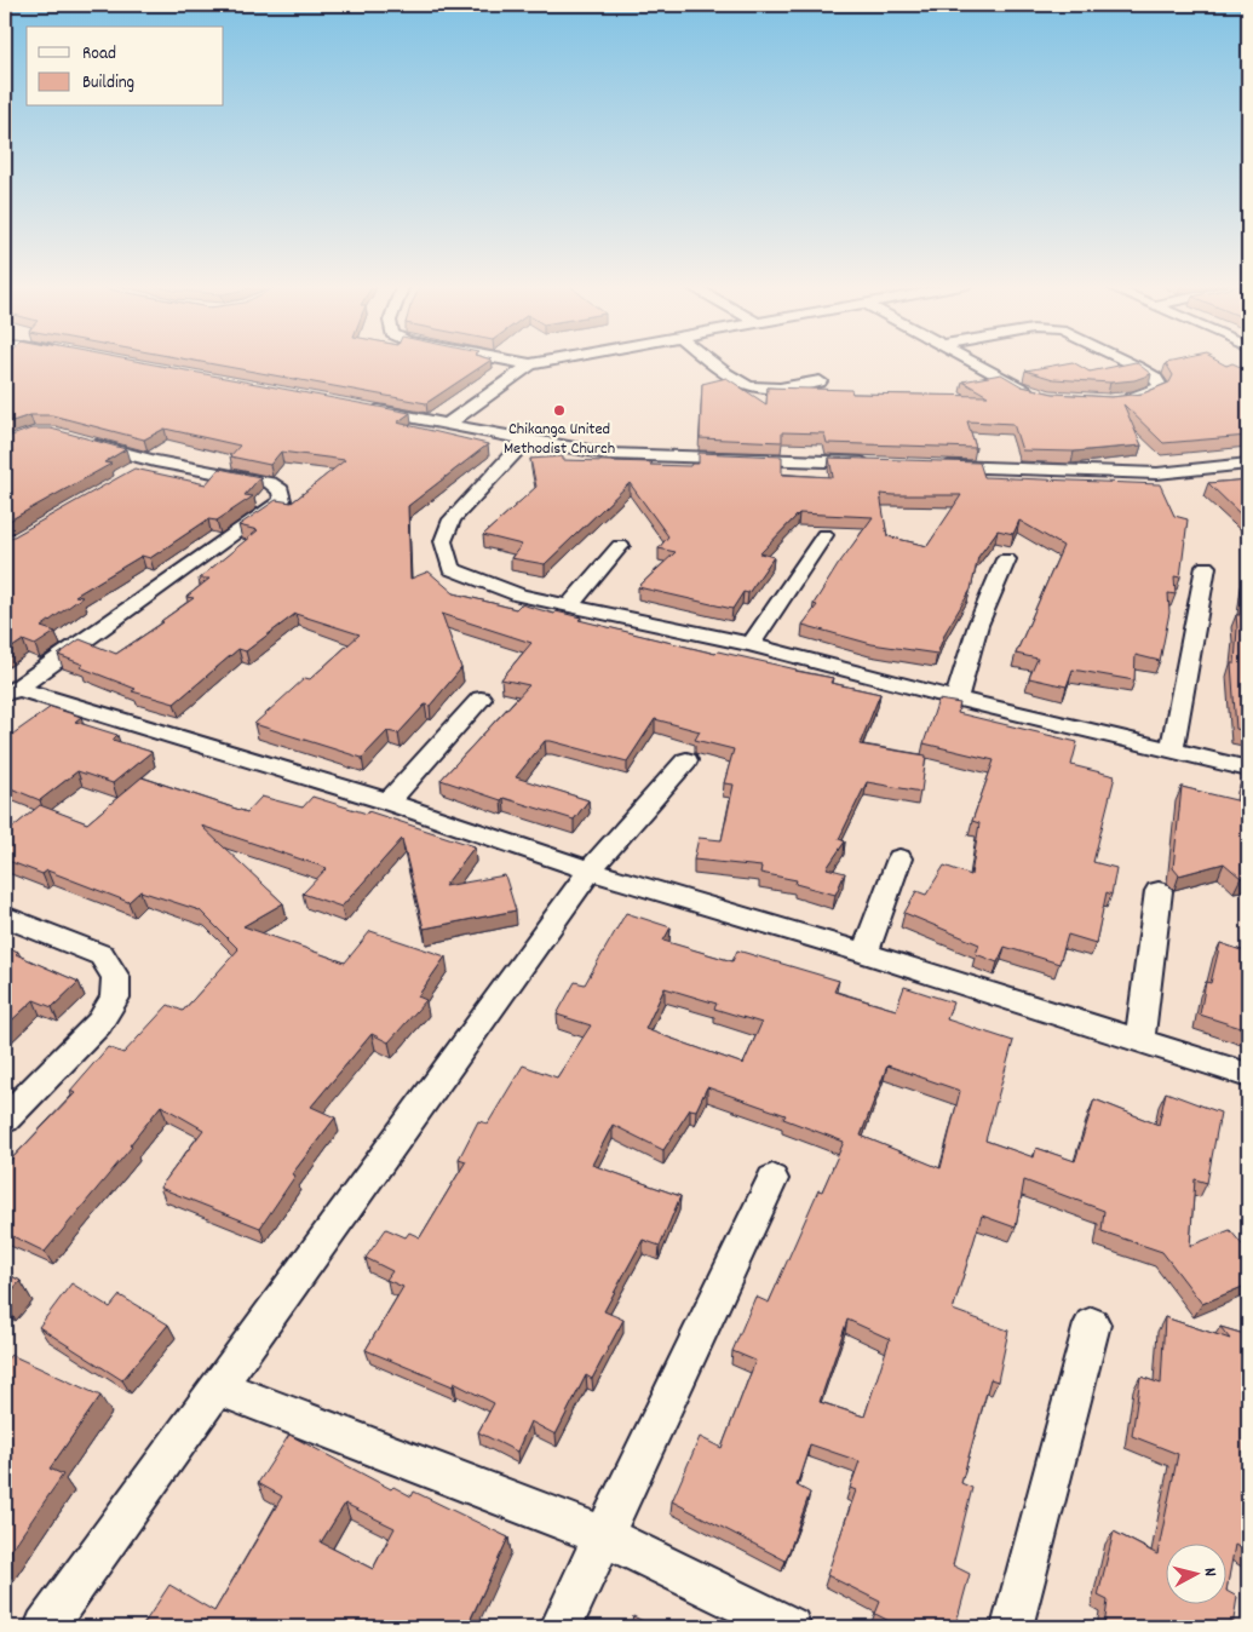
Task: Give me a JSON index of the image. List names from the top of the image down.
{
  "places": ["Chikanga United Methodist Church"],
  "legend": ["Road", "Building"],
  "north": "right"
}
